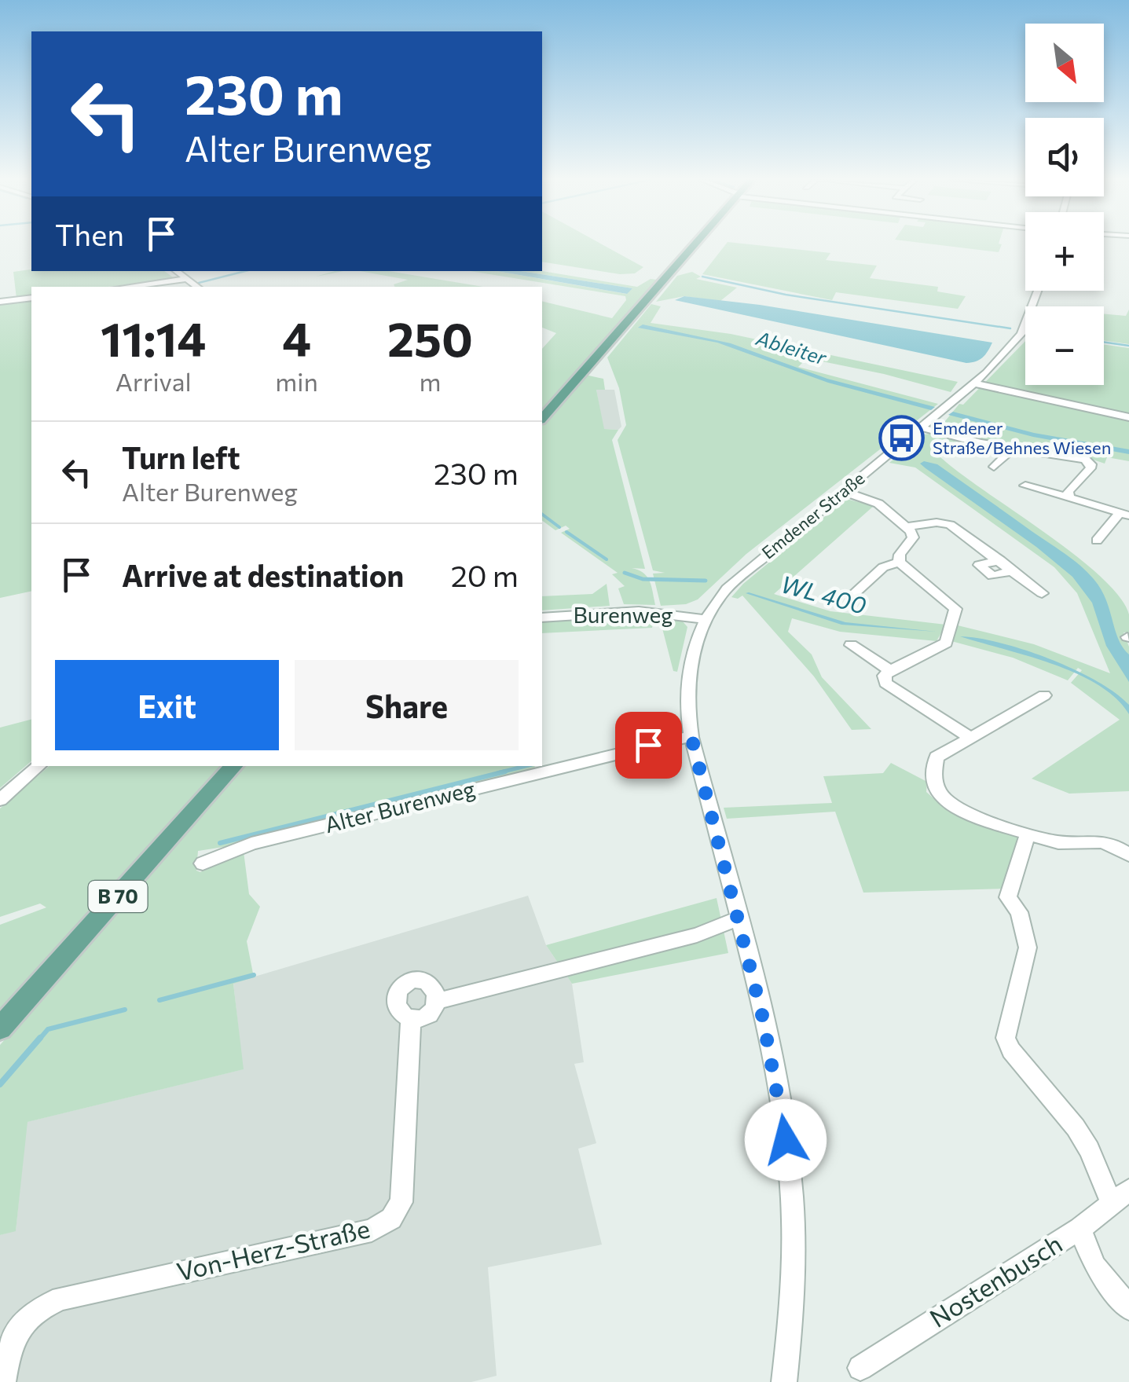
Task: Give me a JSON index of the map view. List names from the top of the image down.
{
  "streets": {
    "main road": ["B 70"],
    "street": [
      "Emdener Straße",
      "Burenweg",
      "Alter Burenweg",
      "Von-Herz-Straße",
      "Nostenbusch"
    ]
  },
  "crossings": [
    ["Emdener Straße", "Burenweg"],
    ["Emdener Straße", "Alter Burenweg"]
  ],
  "water": ["Ableiter", "WL 400"],
  "places": {
    "bus stop": ["Emdener Straße/Behnes Wiesen"]
  },
  "north": "bottom right",
  "page": {
    "map_buttons": ["+", "−"],
    "turn": ["230 m", "Alter Burenweg"],
    "then": "Then",
    "eta": [
      "11:14",
      "Arrival",
      "4",
      "min",
      "250",
      "m"
    ],
    "list": [
      {
        "name": "Turn left",
        "note": "Alter Burenweg",
        "value": "230 m"
      },
      {
        "name": "Arrive at destination",
        "value": "20 m"
      }
    ],
    "buttons": ["Exit", "Share"]
  }
}
